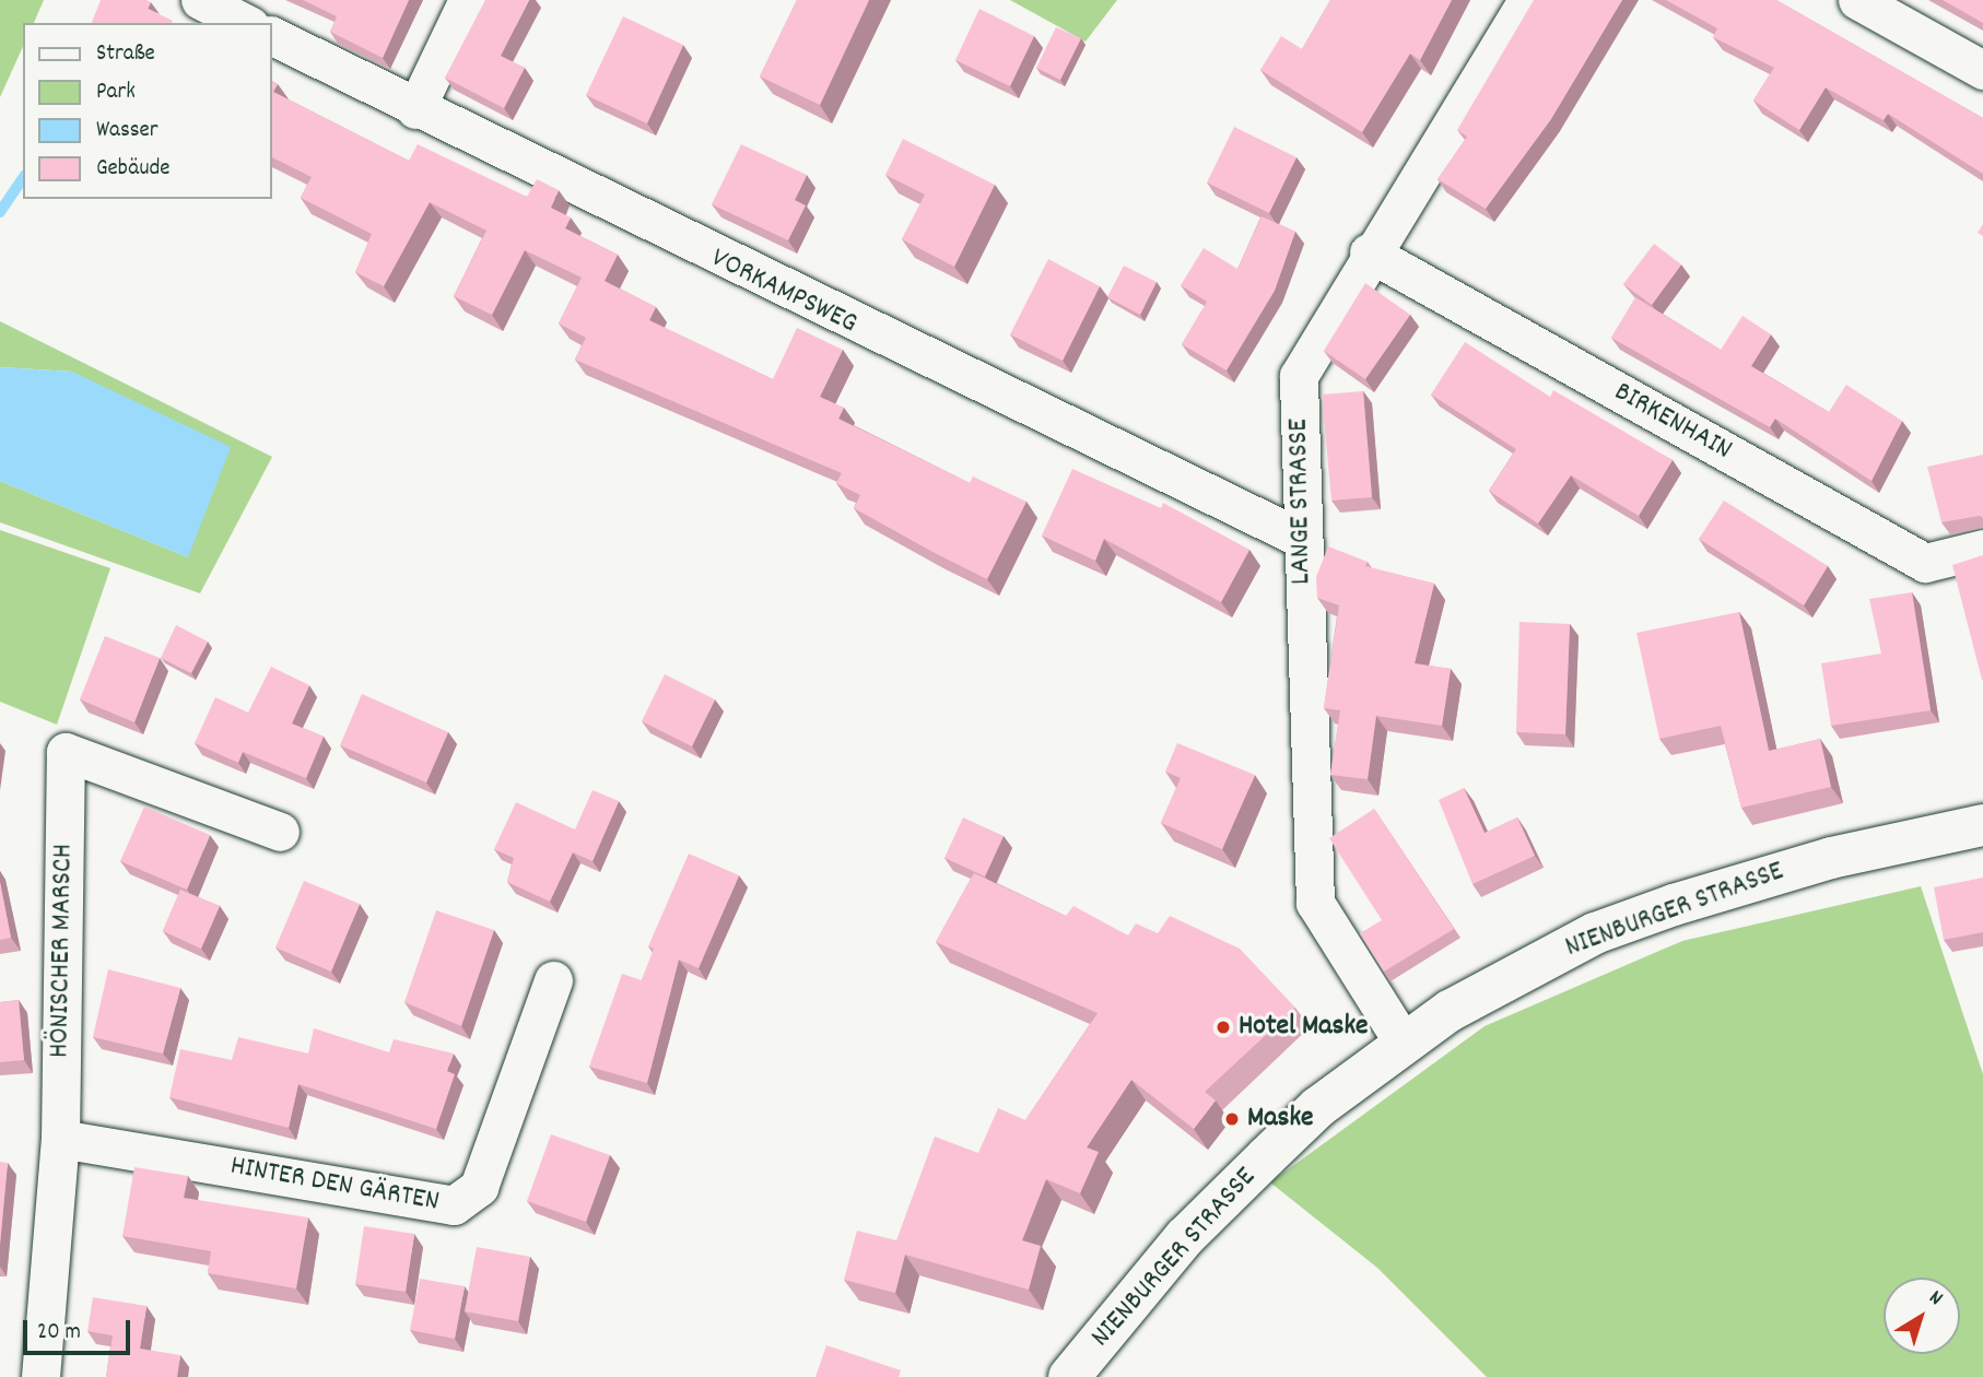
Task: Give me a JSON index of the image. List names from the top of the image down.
{
  "streets": {
    "main road": ["NIENBURGER STRASSE"],
    "street": [
      "VORKAMPSWEG",
      "BIRKENHAIN",
      "LANGE STRASSE",
      "HÖNISCHER MARSCH",
      "HINTER DEN GÄRTEN"
    ]
  },
  "crossings": [
    ["VORKAMPSWEG", "LANGE STRASSE"],
    ["BIRKENHAIN", "LANGE STRASSE"],
    ["LANGE STRASSE", "NIENBURGER STRASSE"],
    ["HÖNISCHER MARSCH", "HINTER DEN GÄRTEN"]
  ],
  "places": ["Hotel Maske", "Maske"],
  "legend": [
    "Straße",
    "Park",
    "Wasser",
    "Gebäude"
  ],
  "scale_bar": "20 m",
  "north": "top right"
}
